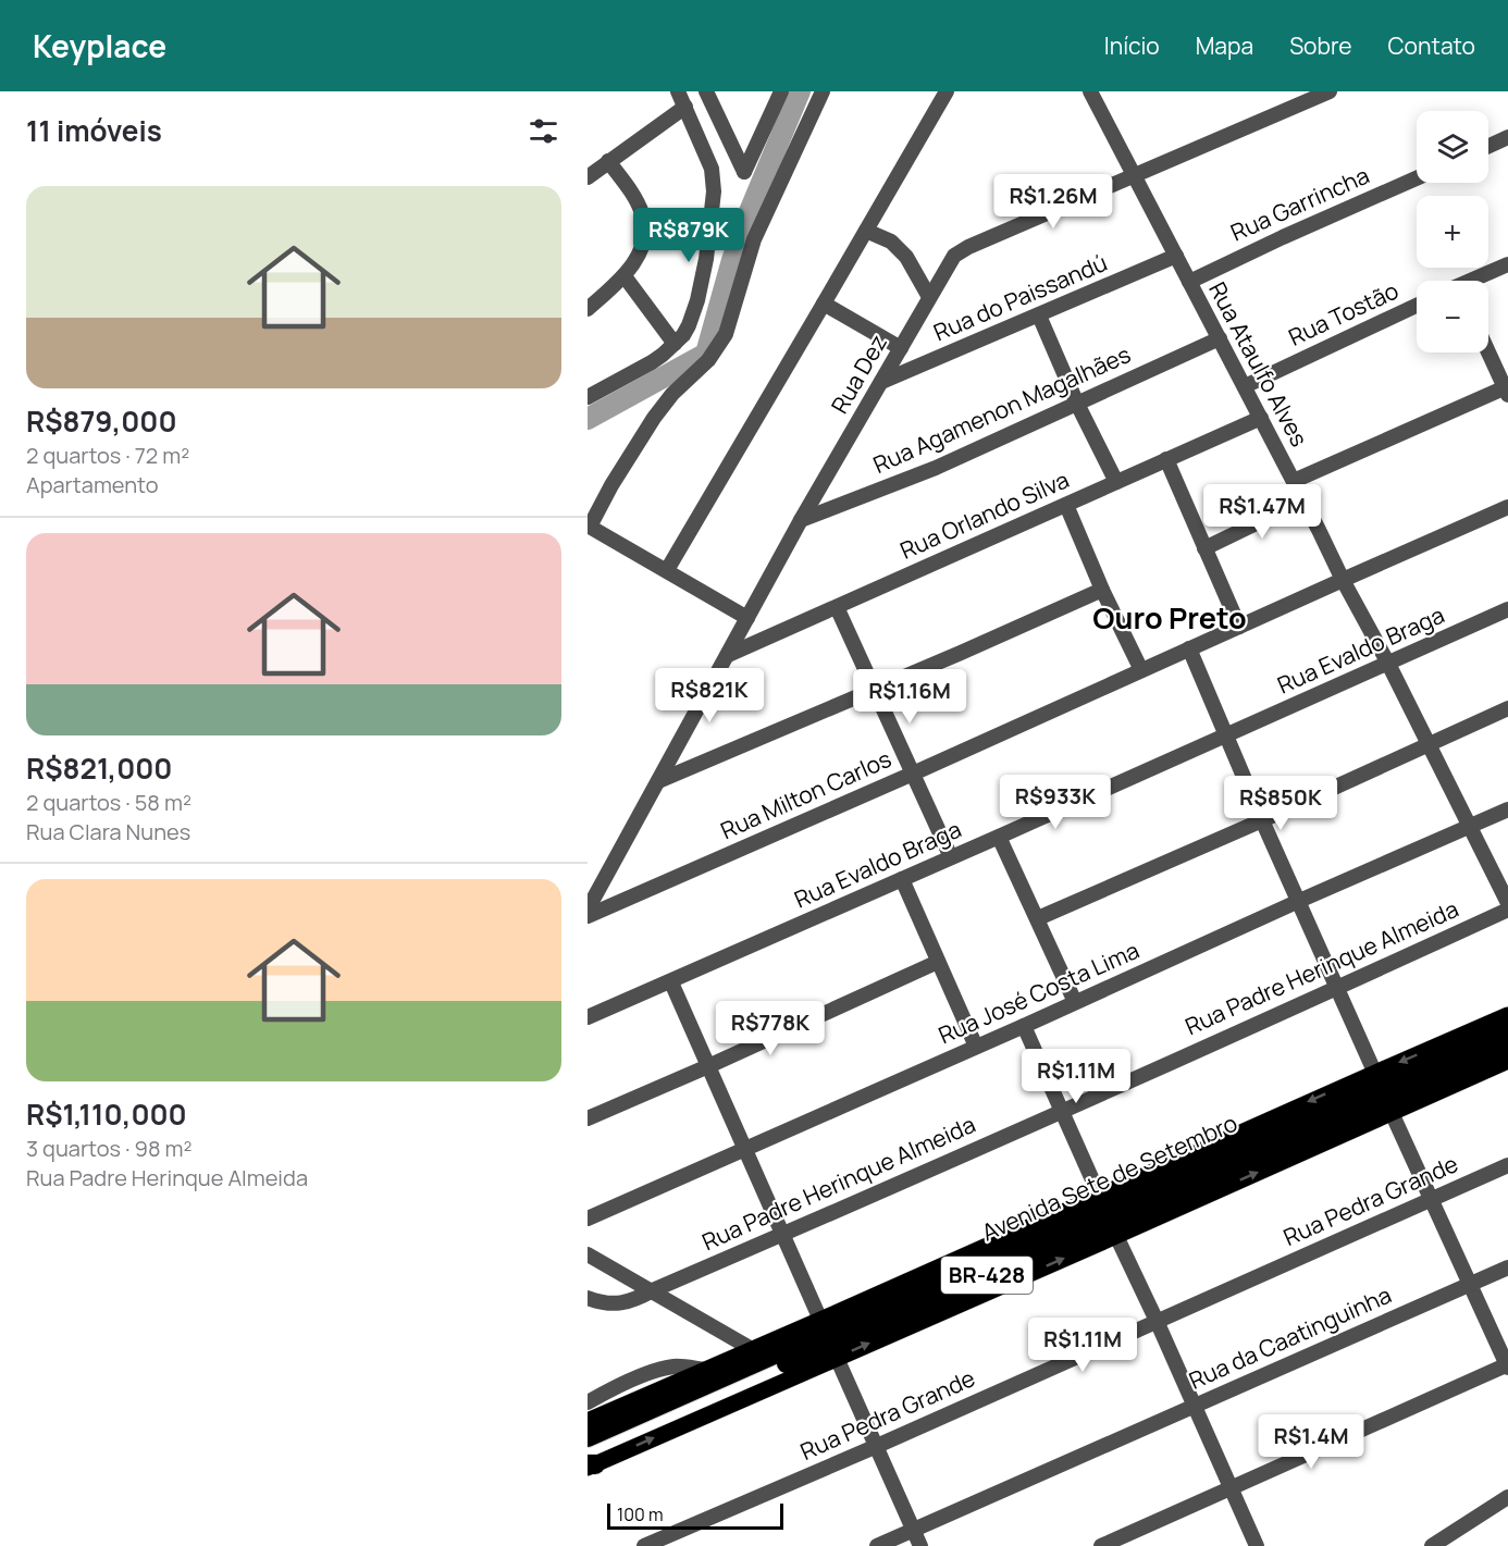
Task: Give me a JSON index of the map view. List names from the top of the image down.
{
  "streets": {
    "highway": ["Avenida Sete de Setembro", "BR-428"],
    "street": [
      "Rua Garrincha",
      "Rua do Paissandú",
      "Rua Tostão",
      "Rua Ataulfo Alves",
      "Rua Dez",
      "Rua Agamenon Magalhães",
      "Rua Orlando Silva",
      "Rua Evaldo Braga",
      "Rua Milton Carlos",
      "Rua Padre Herinque Almeida",
      "Rua José Costa Lima",
      "Rua Pedra Grande",
      "Rua da Caatinguinha"
    ]
  },
  "crossings": [
    ["Rua Garrincha", "Rua Ataulfo Alves"],
    ["Rua do Paissandú", "Rua Ataulfo Alves"],
    ["Rua do Paissandú", "Rua Dez"],
    ["Rua Tostão", "Rua Ataulfo Alves"],
    ["Rua Ataulfo Alves", "Rua Dez"],
    ["Rua Ataulfo Alves", "Rua Agamenon Magalhães"],
    ["Rua Ataulfo Alves", "Rua Orlando Silva"],
    ["Rua Ataulfo Alves", "Rua Evaldo Braga"],
    ["Rua Ataulfo Alves", "Rua Milton Carlos"],
    ["Rua Ataulfo Alves", "Rua José Costa Lima"],
    ["Rua Dez", "Rua Agamenon Magalhães"],
    ["Rua Dez", "Rua Orlando Silva"]
  ],
  "districts": ["Ouro Preto"],
  "scale_bar": "100 m",
  "page": {
    "header": "Keyplace",
    "nav": [
      "Início",
      "Mapa",
      "Sobre",
      "Contato"
    ],
    "heading": "11 imóveis",
    "map_buttons": ["+", "−"],
    "list": [
      {
        "name": "R$879,000",
        "note": "2 quartos · 72 m² · Apartamento"
      },
      {
        "name": "R$821,000",
        "note": "2 quartos · 58 m² · Rua Clara Nunes"
      },
      {
        "name": "R$1,110,000",
        "note": "3 quartos · 98 m² · Rua Padre Herinque Almeida"
      }
    ],
    "price": [
      "R$1.26M",
      "R$879K",
      "R$1.47M",
      "R$821K",
      "R$1.16M",
      "R$933K",
      "R$850K",
      "R$778K",
      "R$1.11M",
      "R$1.11M",
      "R$1.4M"
    ],
    "scale": "100 m"
  }
}
